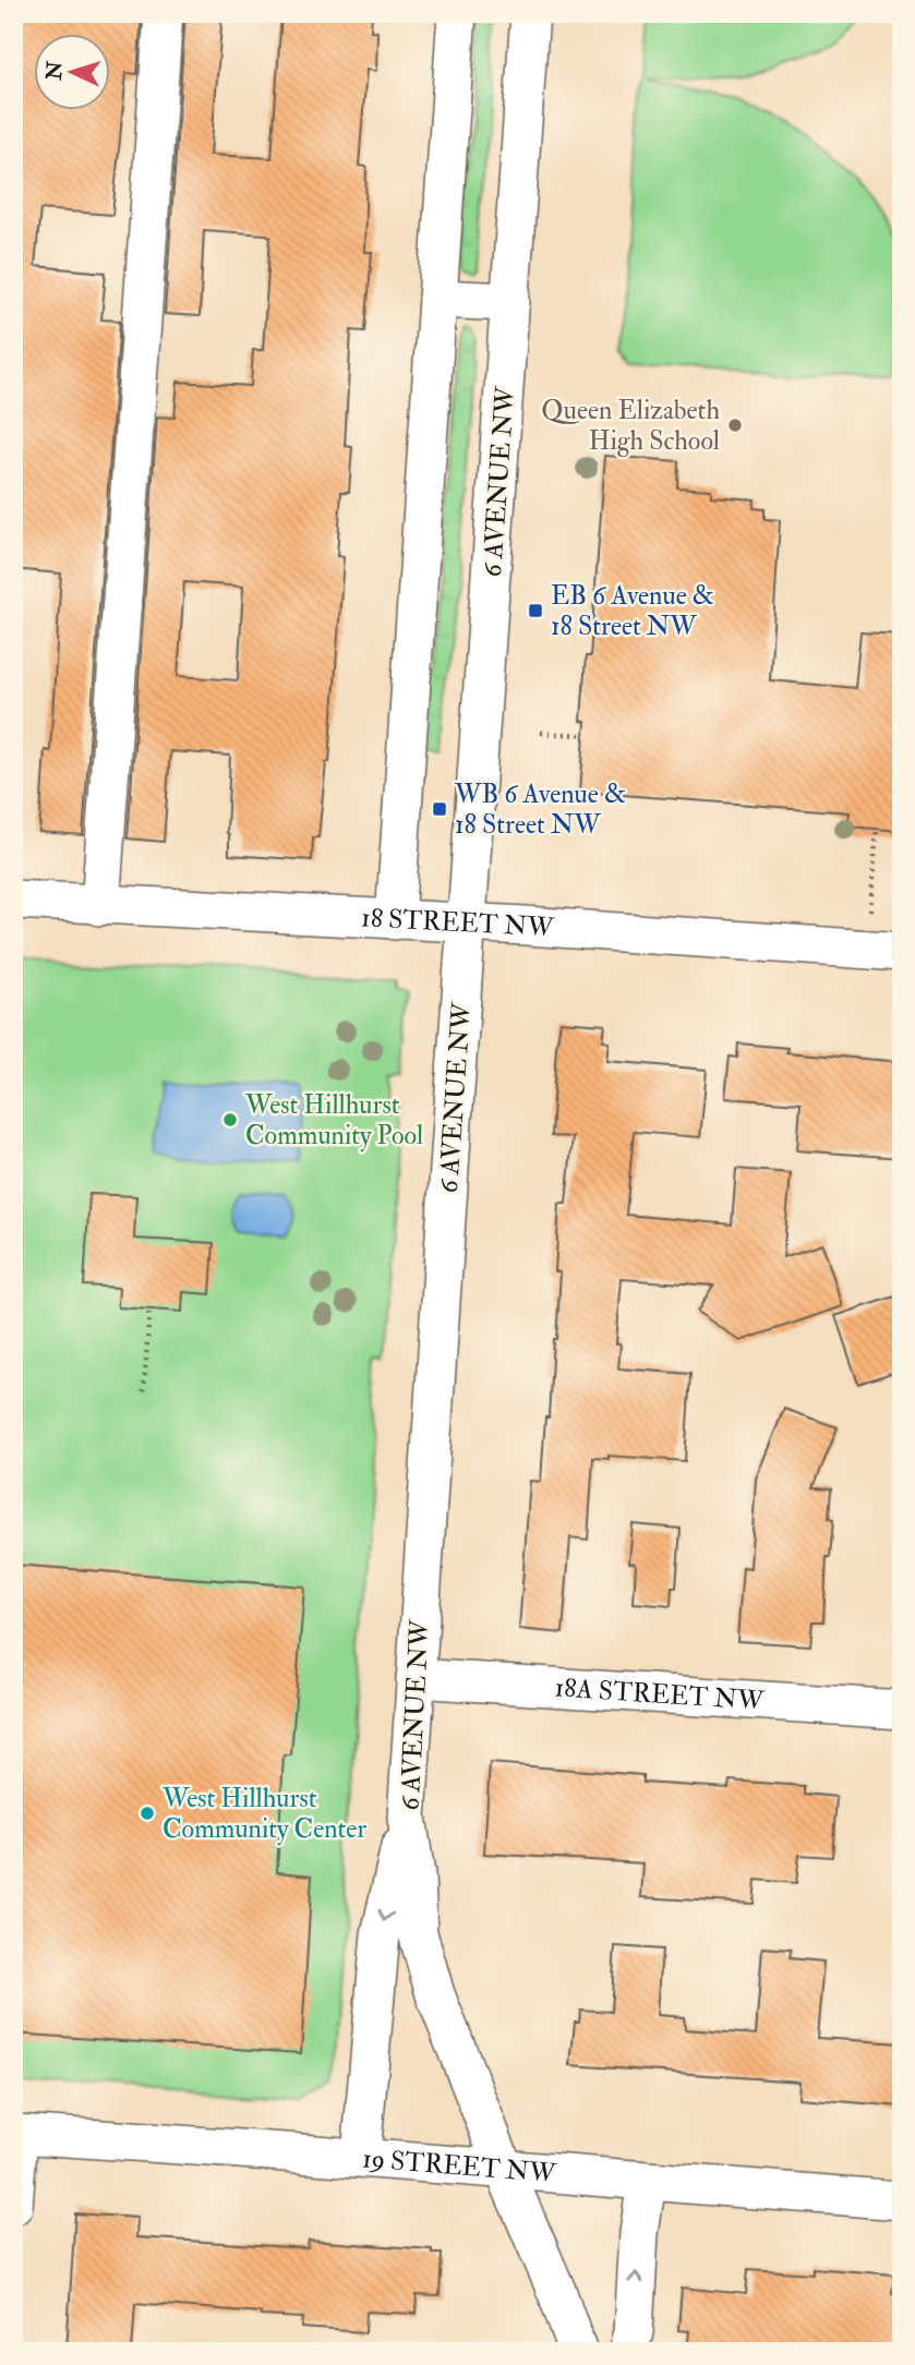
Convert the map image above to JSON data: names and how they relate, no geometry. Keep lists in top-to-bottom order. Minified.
{"streets":{"street":["6 AVENUE NW","18 STREET NW","18A STREET NW","19 STREET NW"]},"crossings":[["6 AVENUE NW","18 STREET NW"],["6 AVENUE NW","18A STREET NW"],["6 AVENUE NW","19 STREET NW"]],"places":{"other":["Queen Elizabeth High School","West Hillhurst Community Pool","West Hillhurst Community Center"],"transit":["EB 6 Avenue & 18 Street NW","WB 6 Avenue & 18 Street NW"]},"north":"left"}
